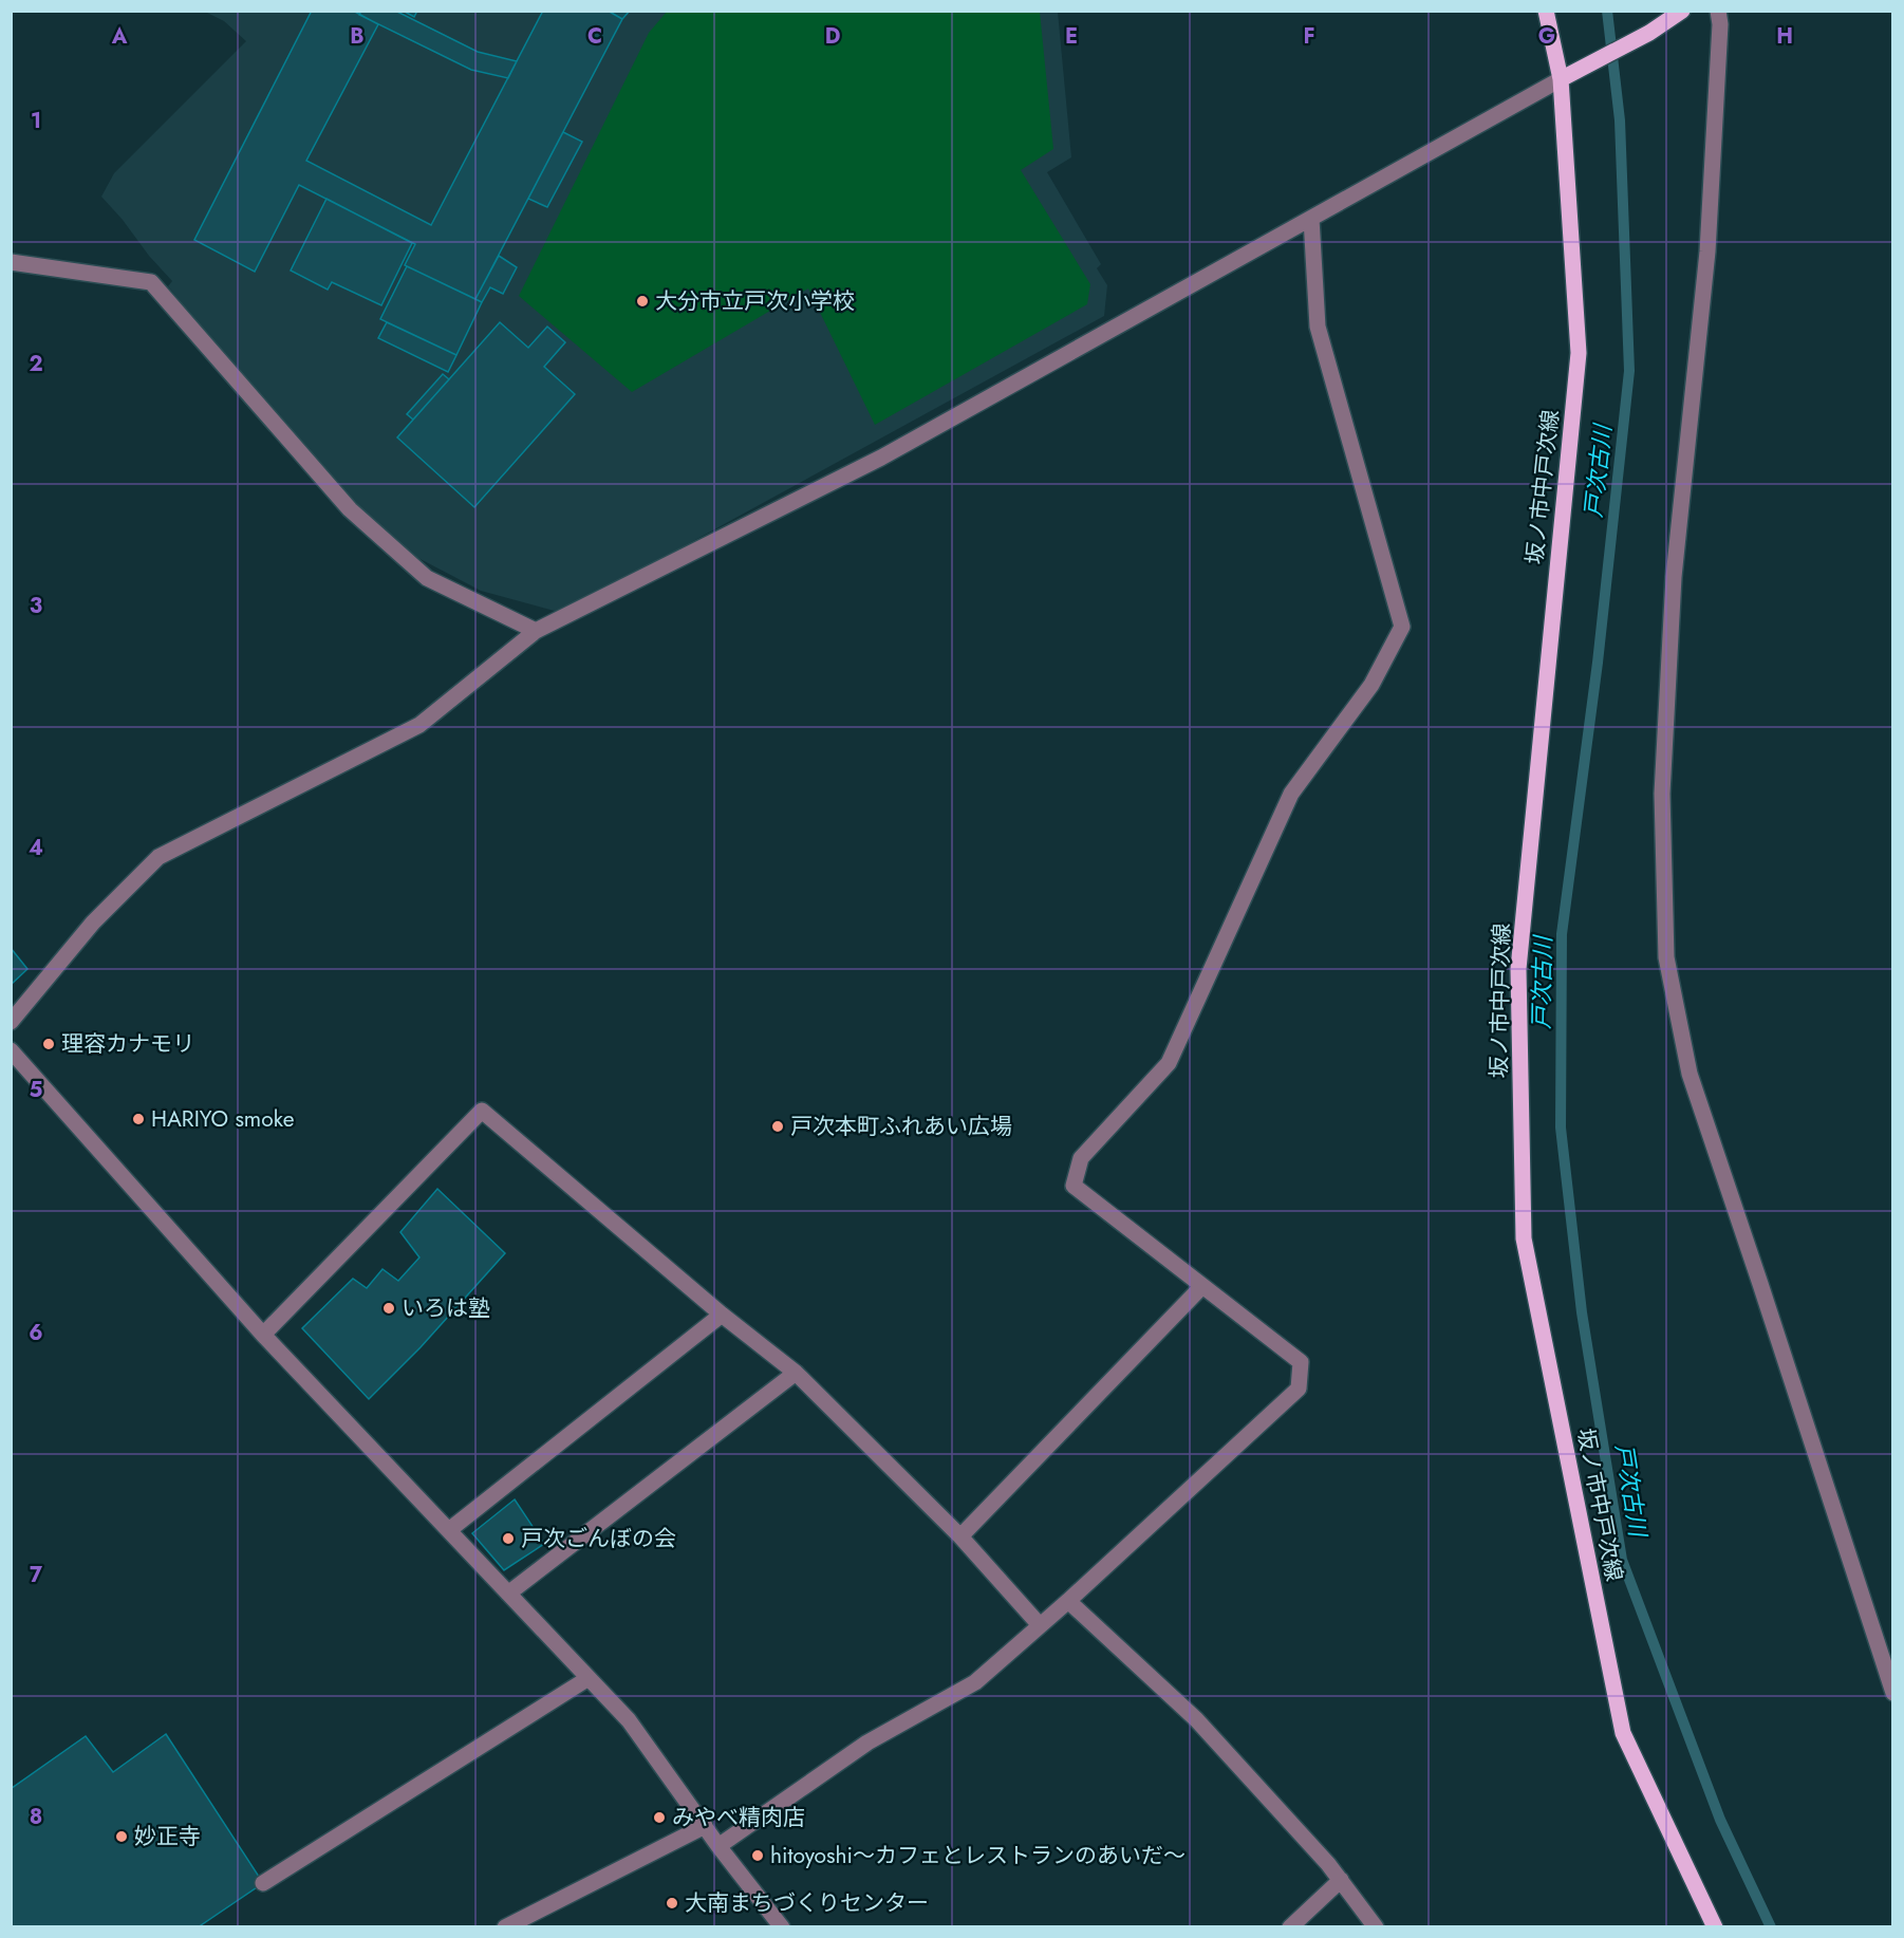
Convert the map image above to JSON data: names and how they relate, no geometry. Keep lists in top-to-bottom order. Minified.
{"streets":{"main road":["坂ノ市中戸次線"]},"water":["戸次古川"],"places":["大分市立戸次小学校","理容カナモリ","HARIYO smoke","戸次本町ふれあい広場","いろは塾","戸次ごんぼの会","みやべ精肉店","妙正寺","hitoyoshi～カフェとレストランのあいだ～","大南まちづくりセンター"],"grid":{"columns":["A","B","C","D","E","F","G","H"],"rows":["1","2","3","4","5","6","7","8"]}}
